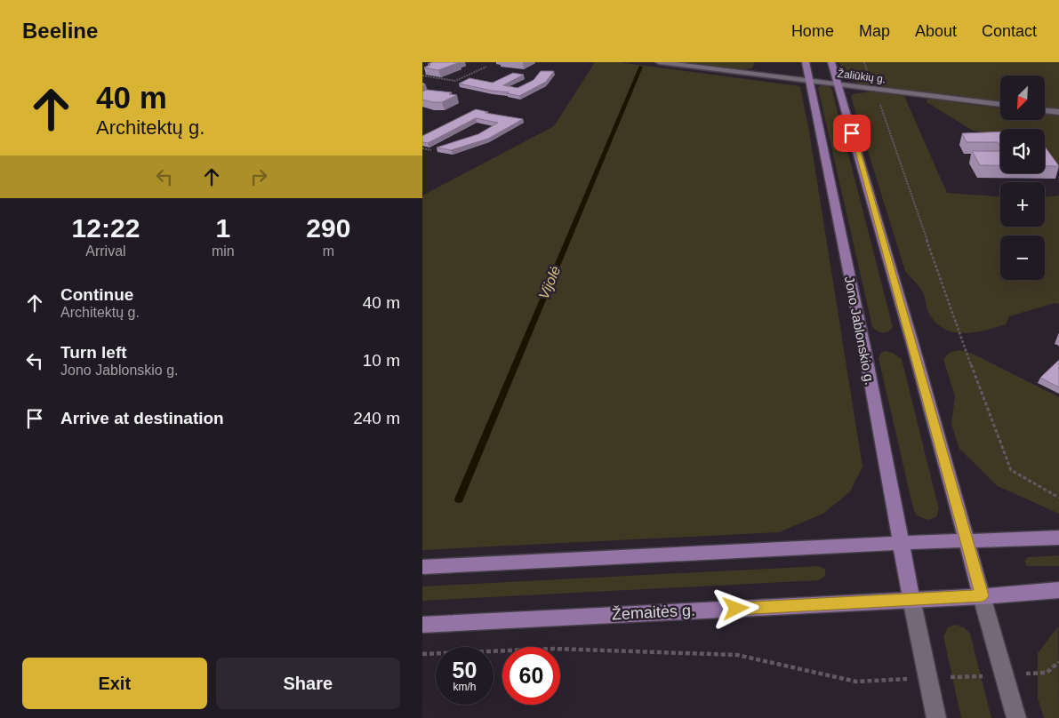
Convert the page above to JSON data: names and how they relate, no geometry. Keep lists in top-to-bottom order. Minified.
{"streets":{"main road":["Jono Jablonskio g.","Žemaitės g."],"street":["Žaliūkių g."]},"crossings":[["Žaliūkių g.","Jono Jablonskio g."],["Jono Jablonskio g.","Žemaitės g."]],"water":["Vijolė"],"north":"bottom left","page":{"header":"Beeline","nav":["Home","Map","About","Contact"],"turn":["40 m","Architektų g."],"map_buttons":["+","−"],"eta":["12:22","Arrival","1","min","290","m"],"list":[{"name":"Continue","note":"Architektų g.","value":"40 m"},{"name":"Turn left","note":"Jono Jablonskio g.","value":"10 m"},{"name":"Arrive at destination","value":"240 m"}],"speed":"50 km/h","limit":"60","buttons":["Exit","Share"]}}
